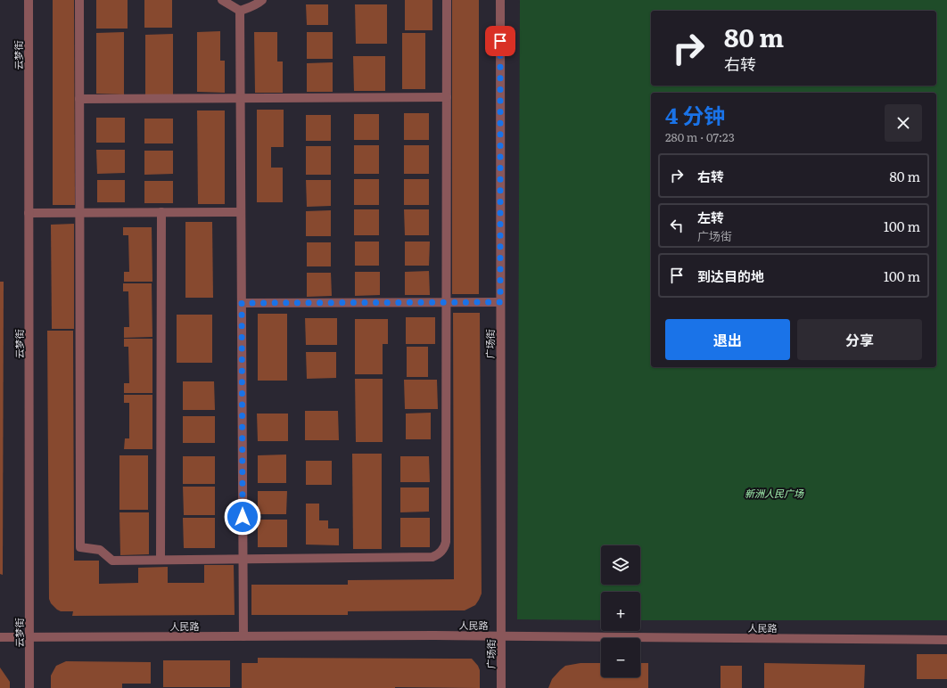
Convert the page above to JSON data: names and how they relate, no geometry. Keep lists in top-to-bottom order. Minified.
{"streets":{"street":["云梦街","广场街","人民路"]},"crossings":[["云梦街","人民路"],["广场街","人民路"]],"parks":["新洲人民广场"],"page":{"turn":["80 m","右转"],"heading":["4 分钟","280 m · 07:23"],"list":[{"name":"右转","value":"80 m"},{"name":"左转","note":"广场街","value":"100 m"},{"name":"到达目的地","value":"100 m"}],"buttons":["退出","分享"],"map_buttons":["+","−"]}}
